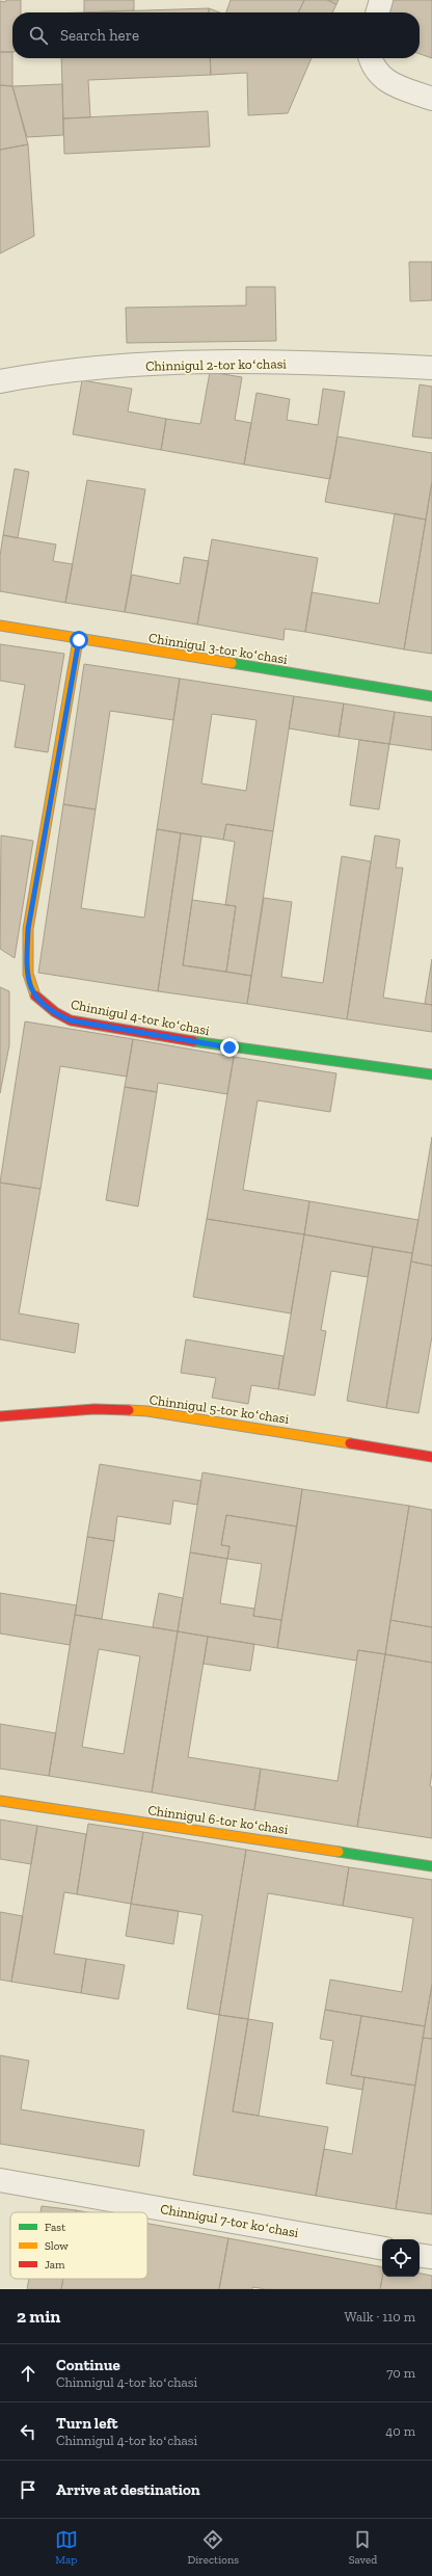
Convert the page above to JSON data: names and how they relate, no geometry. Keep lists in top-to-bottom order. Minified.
{"streets":{"street":["Chinnigul 2-tor koʻchasi","Chinnigul 3-tor koʻchasi","Chinnigul 4-tor koʻchasi","Chinnigul 5-tor koʻchasi","Chinnigul 6-tor koʻchasi","Chinnigul 7-tor koʻchasi"]},"crossings":[["Chinnigul 3-tor koʻchasi","Chinnigul 4-tor koʻchasi"]],"legend":["Fast","Slow","Jam"],"page":{"search":"Search here","heading":["2 min","Walk · 110 m"],"list":[["Continue","Chinnigul 4-tor koʻchasi","70 m"],["Turn left","Chinnigul 4-tor koʻchasi","40 m"],"Arrive at destination"],"nav":["Map","Directions","Saved"]}}
